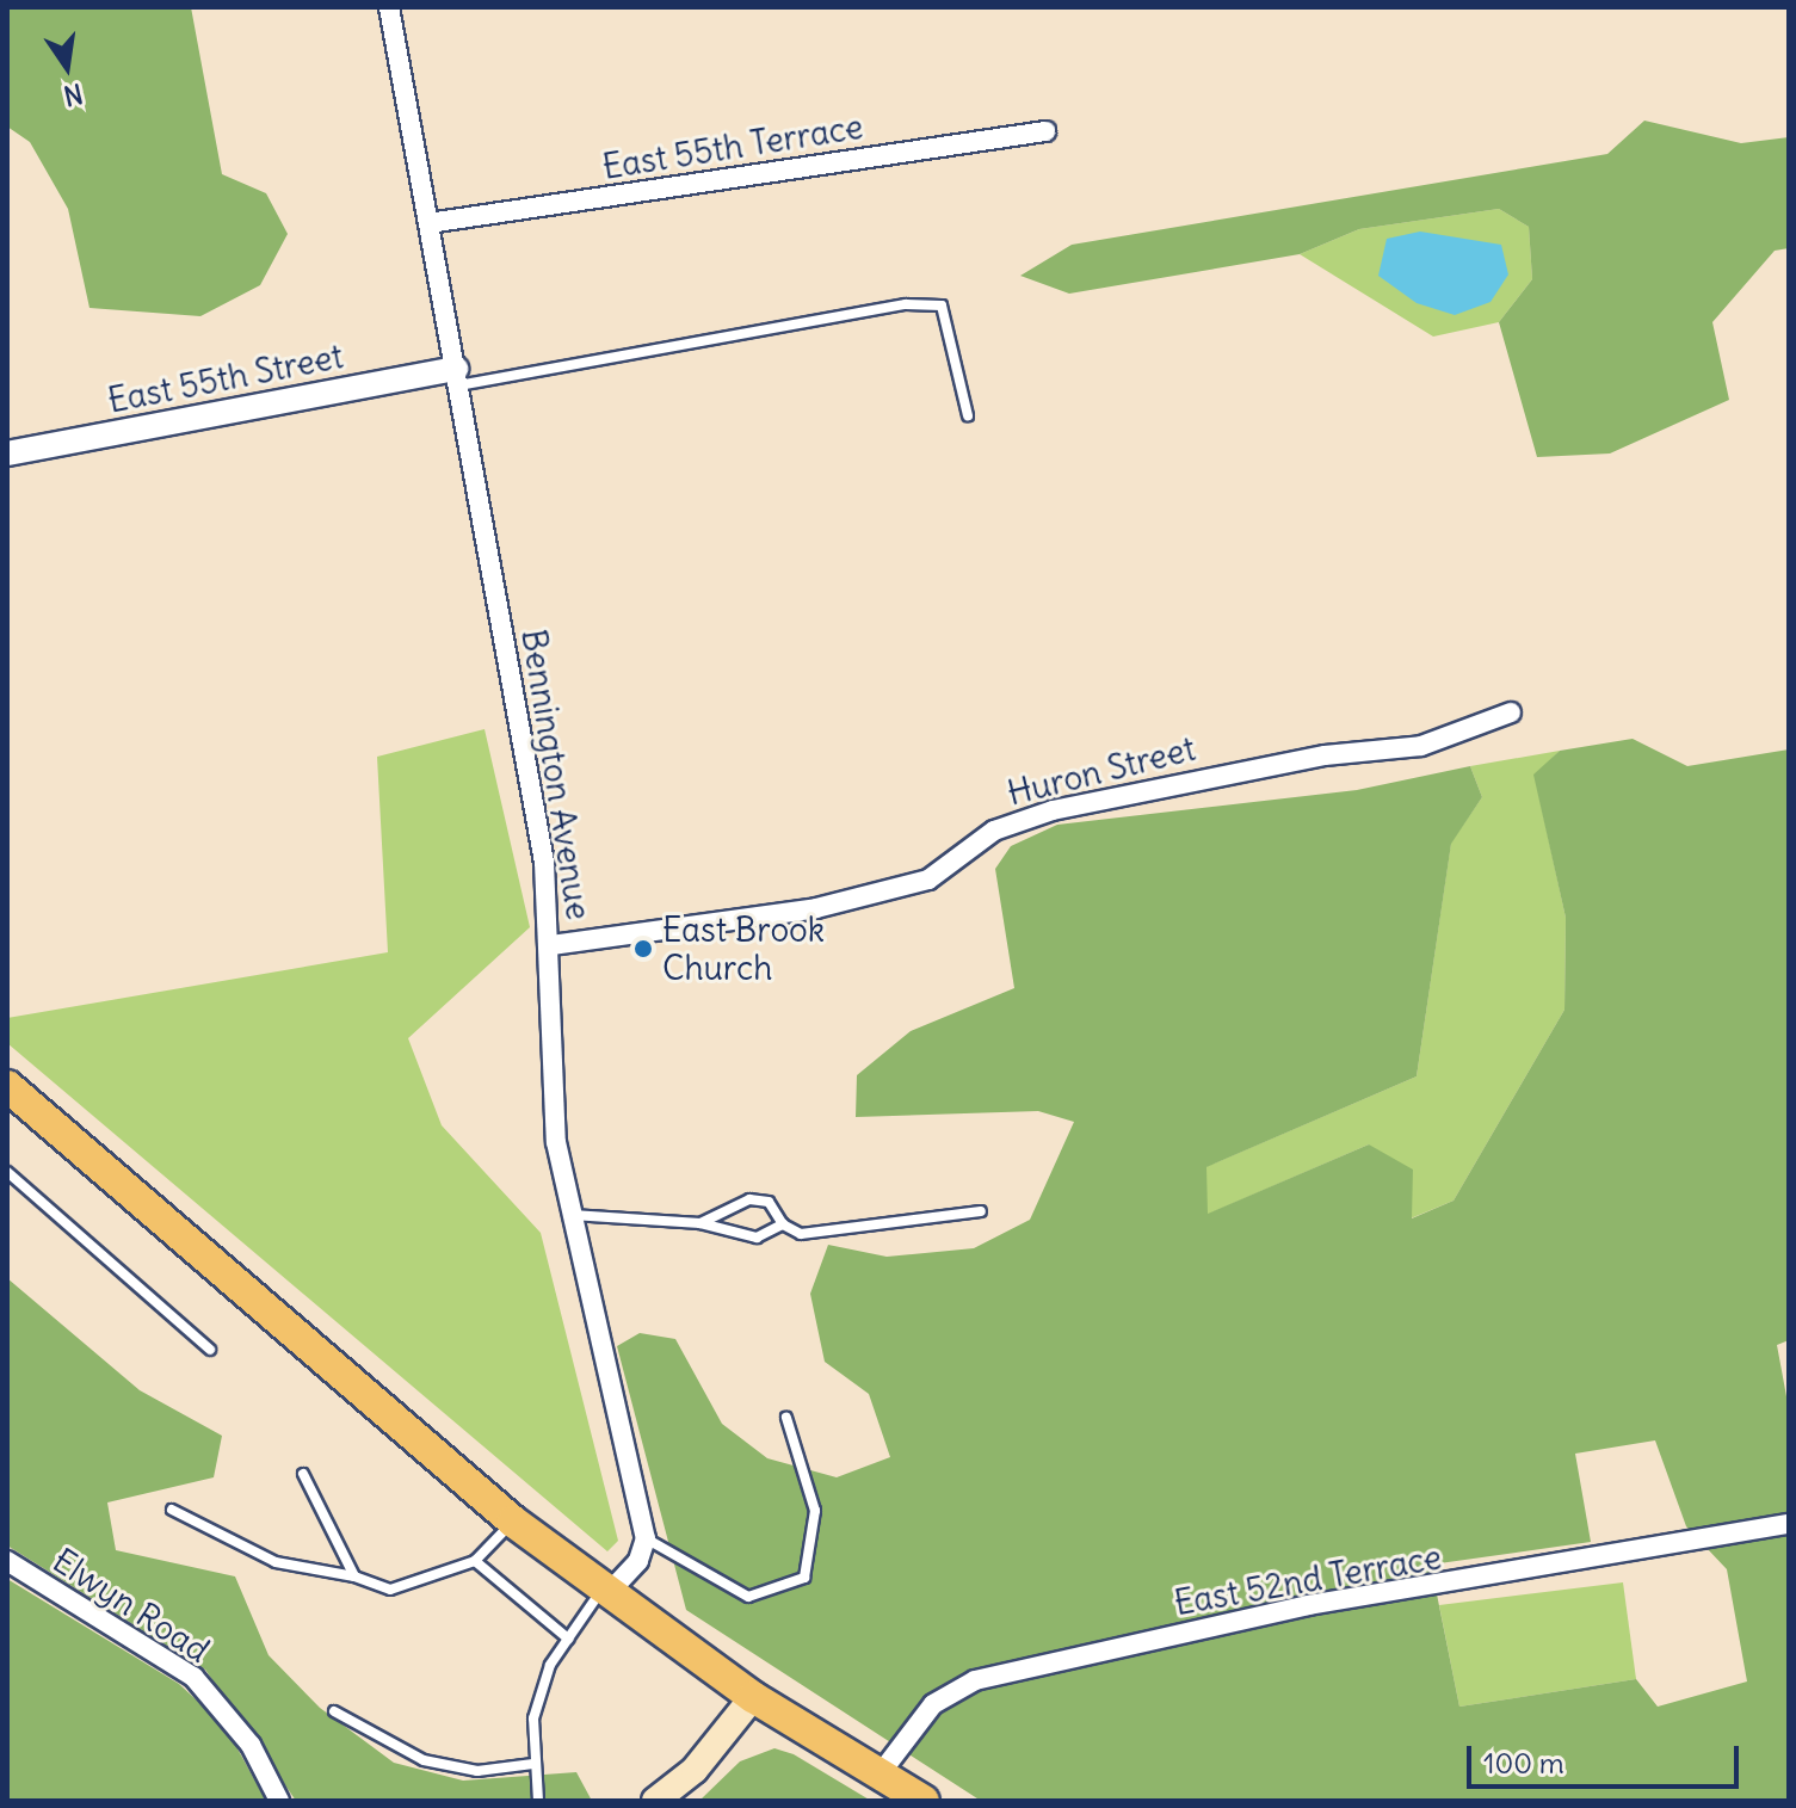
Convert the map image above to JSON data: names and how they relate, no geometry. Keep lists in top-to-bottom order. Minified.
{"streets":{"street":["East 55th Terrace","East 55th Street","Huron Street","Bennington Avenue","East 52nd Terrace","Elwyn Road"]},"crossings":[["East 55th Terrace","Bennington Avenue"],["East 55th Street","Bennington Avenue"],["Huron Street","Bennington Avenue"]],"places":["East Brook Church"],"scale_bar":"100 m","north":"bottom"}
